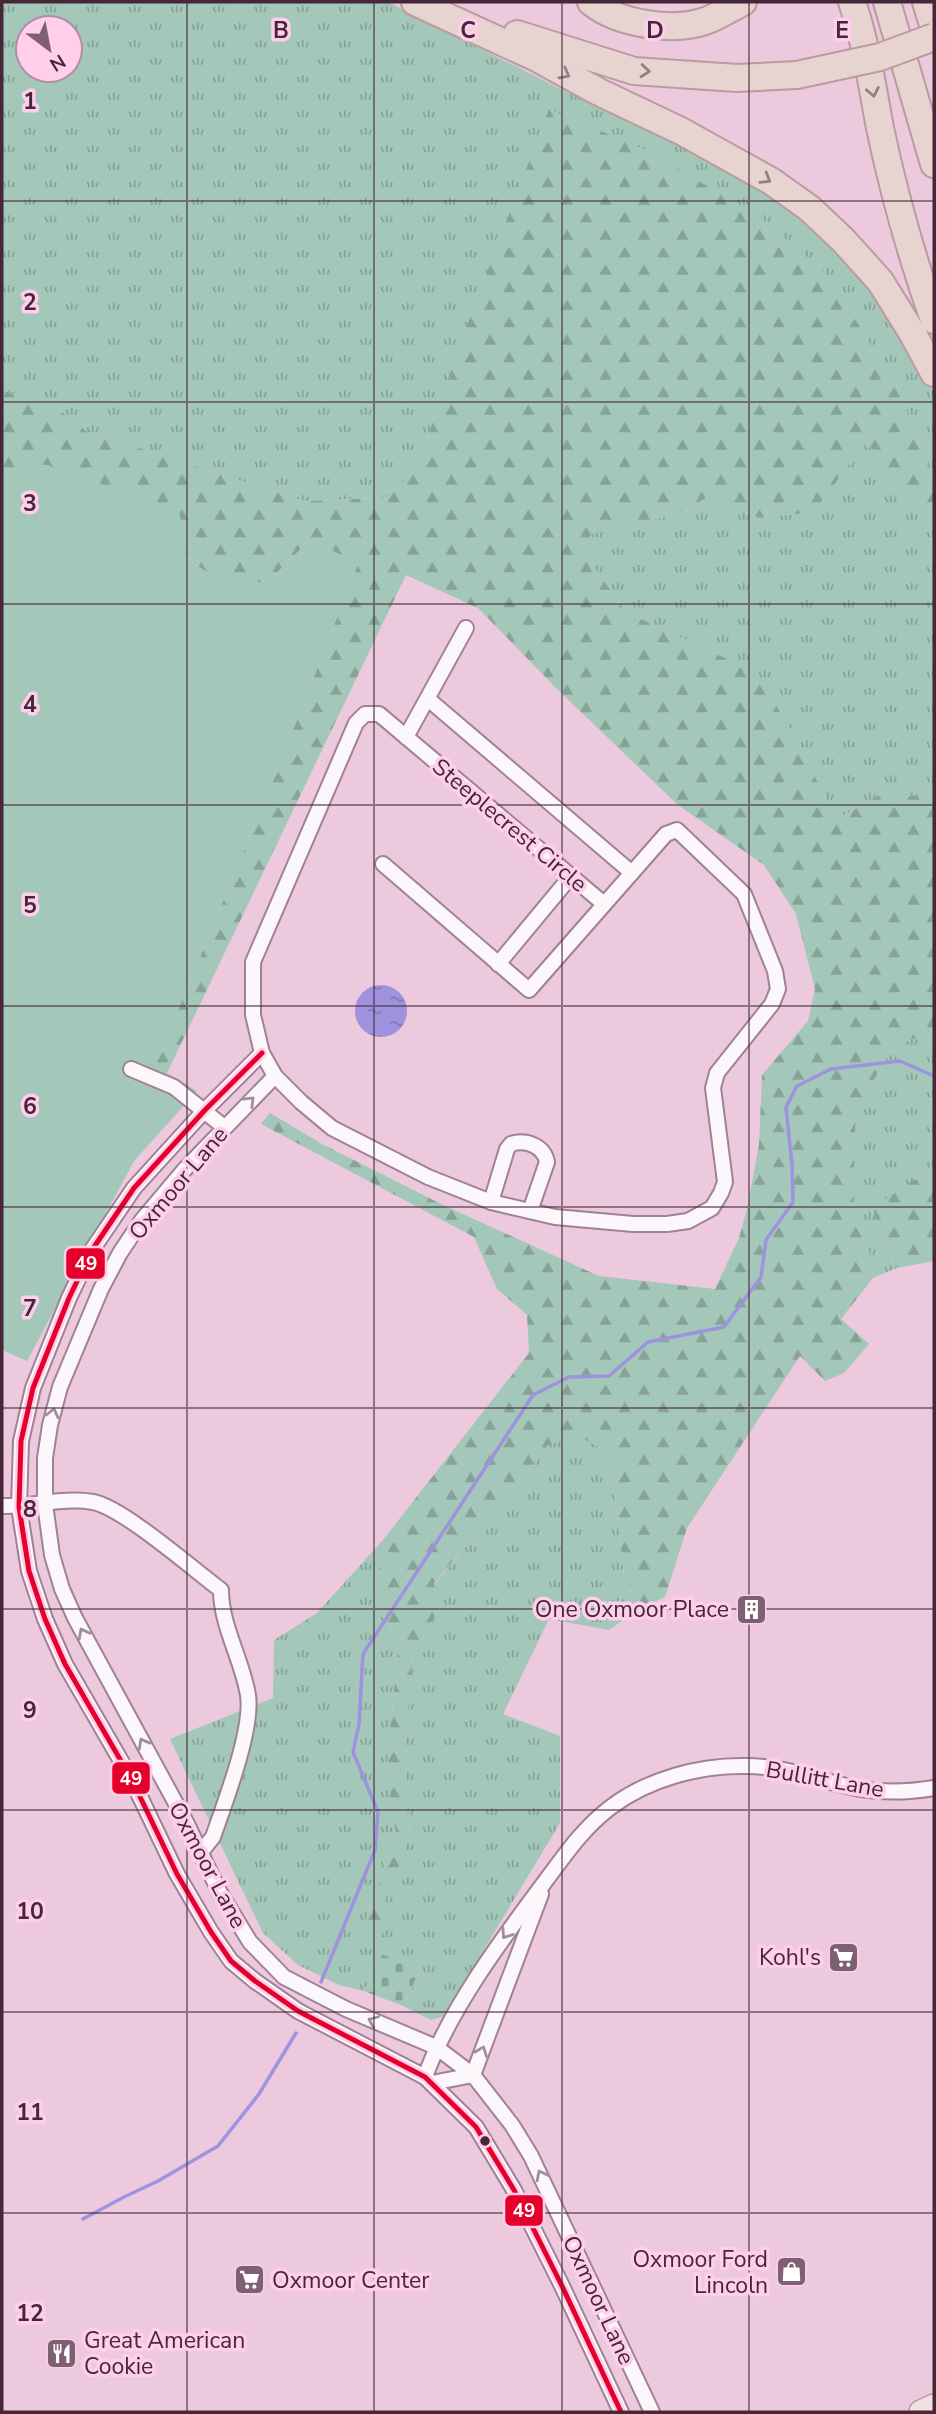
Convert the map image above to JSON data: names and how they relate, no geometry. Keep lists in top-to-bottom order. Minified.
{"streets":{"street":["Steeplecrest Circle","Oxmoor Lane","Bullitt Lane"]},"crossings":[["Steeplecrest Circle","Oxmoor Lane"],["Oxmoor Lane","Bullitt Lane"]],"one_way":["Oxmoor Lane"],"places":{"building":["One Oxmoor Place"],"supermarket":["Kohl's","Oxmoor Center"],"shop":["Oxmoor Ford Lincoln"],"restaurant":["Great American Cookie"]},"lines":["transit line 49"],"north":"bottom right","grid":{"columns":["B","C","D","E"],"rows":["1","2","3","4","5","6","7","8","9","10","11","12"]}}
